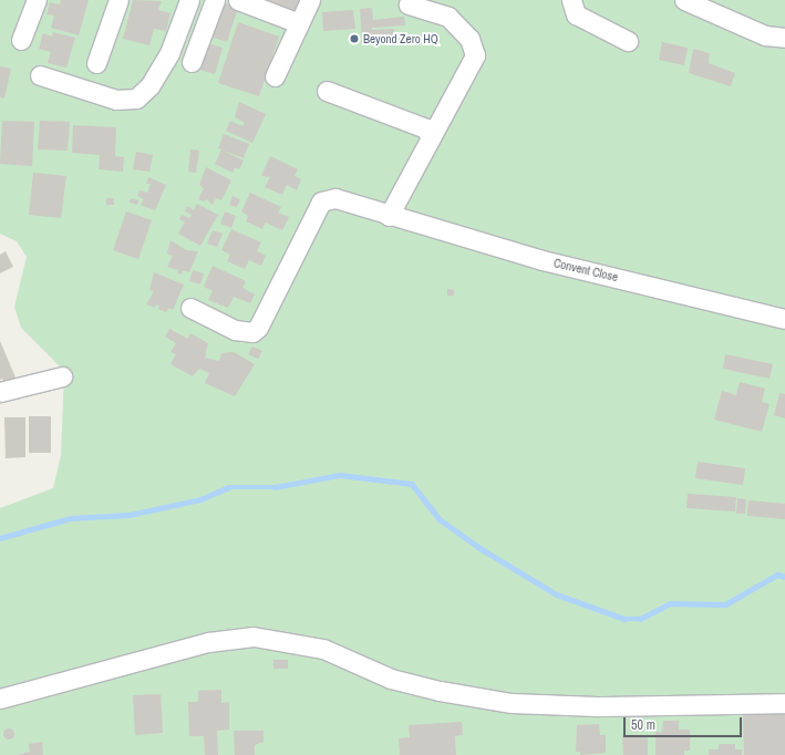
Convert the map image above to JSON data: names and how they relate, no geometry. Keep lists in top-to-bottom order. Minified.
{"streets":{"street":["Convent Close"]},"places":["Beyond Zero HQ"],"scale_bar":"50 m"}
